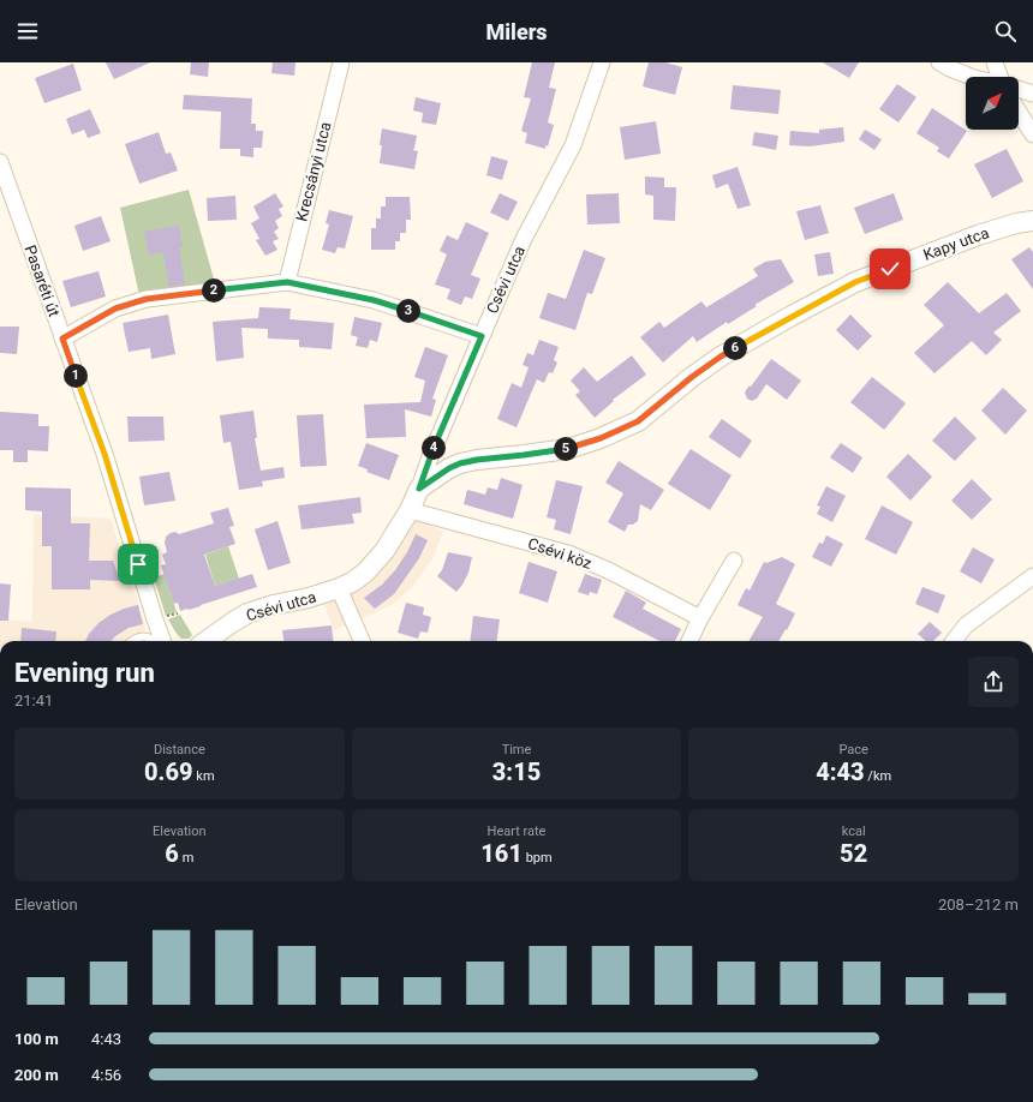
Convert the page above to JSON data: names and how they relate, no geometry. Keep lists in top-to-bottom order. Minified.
{"streets":{"street":["Krecsányi utca","Kapy utca","Csévi utca","Pasaréti út","Csévi köz"]},"crossings":[["Kapy utca","Csévi utca"],["Csévi utca","Csévi köz"]],"north":"top right","page":{"header":"Milers","pins":["2","3","6","1","4","5"],"heading":["Evening run","21:41"],"stats":[["Distance","0.69 km"],["Time","3:15"],["Pace","4:43 /km"],["Elevation","6 m"],["Heart rate","161 bpm"],["kcal","52"]],"chart":["Elevation","208–212 m"],"list":[{"name":"100 m","note":"4:43"},{"name":"200 m","note":"4:56"}]}}
